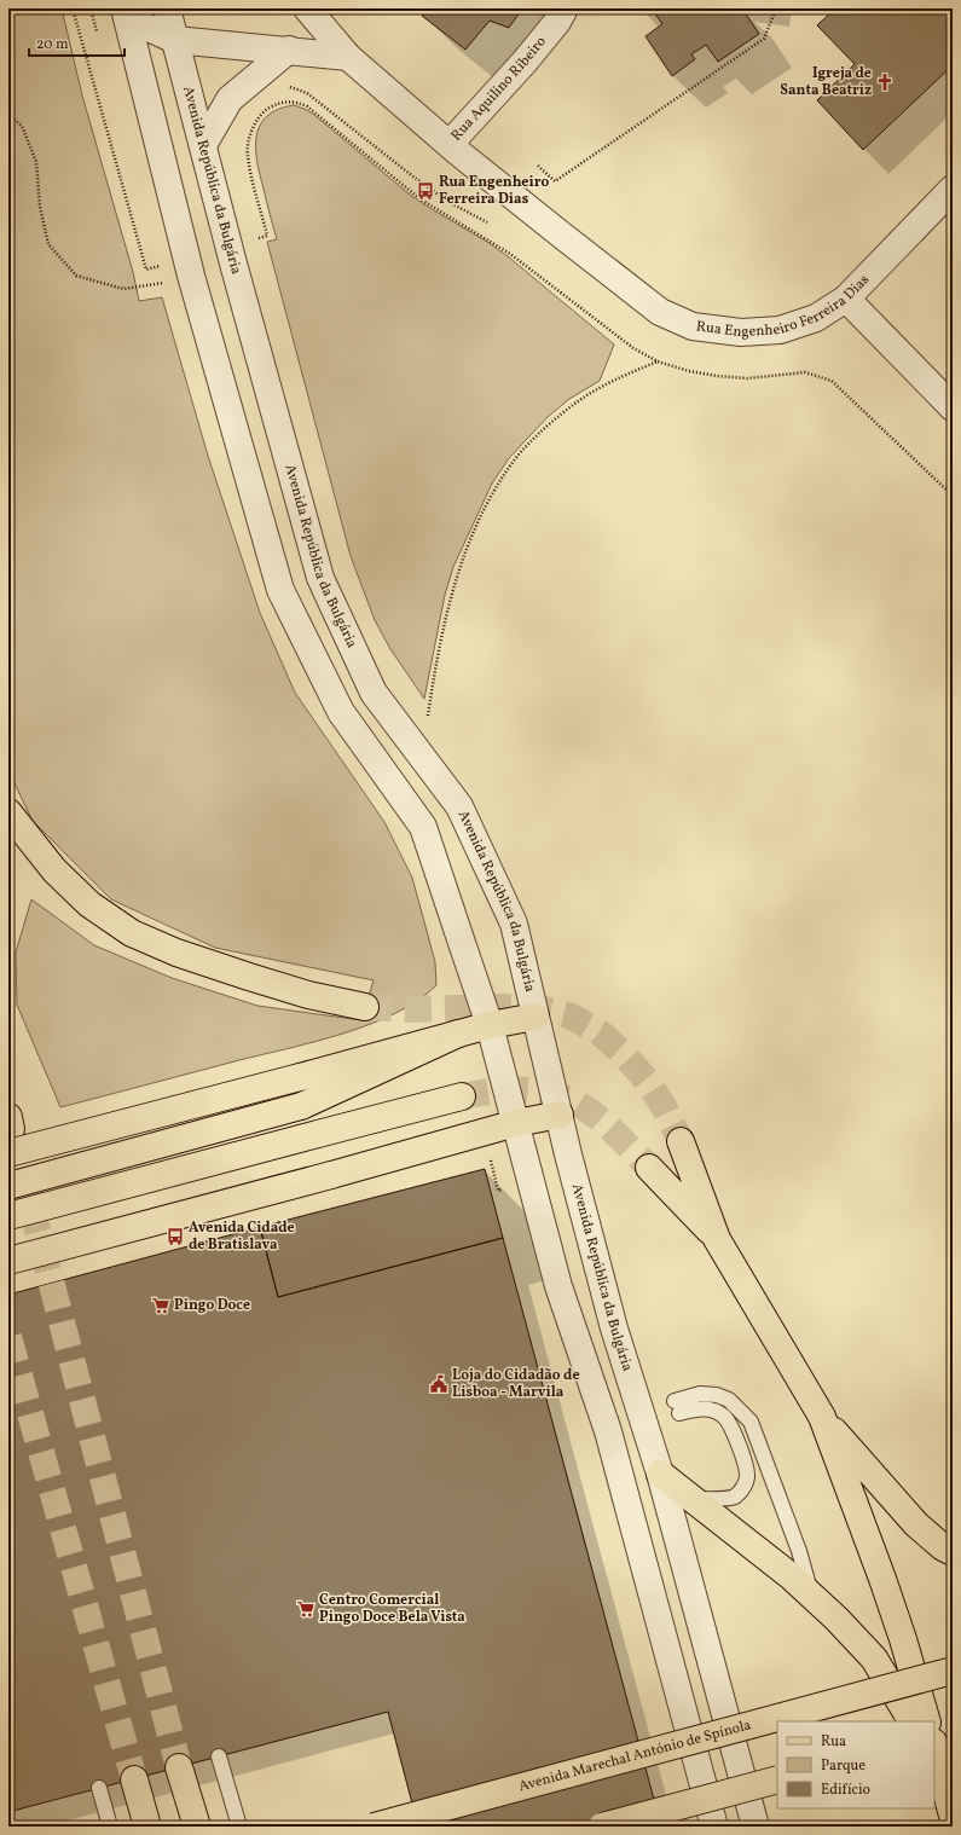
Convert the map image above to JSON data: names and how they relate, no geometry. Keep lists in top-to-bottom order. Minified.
{"streets":{"main road":["Avenida Marechal António de Spínola"],"street":["Rua Aquilino Ribeiro","Avenida República da Bulgária","Rua Engenheiro Ferreira Dias"]},"crossings":[["Rua Aquilino Ribeiro","Rua Engenheiro Ferreira Dias"]],"places":{"church":["Igreja de Santa Beatriz"],"bus stop":["Rua Engenheiro Ferreira Dias","Avenida Cidade de Bratislava"],"supermarket":["Pingo Doce","Centro Comercial Pingo Doce Bela Vista"],"public building":["Loja do Cidadão de Lisboa - Marvila"]},"legend":["Rua","Parque","Edifício"],"scale_bar":"20 m"}
